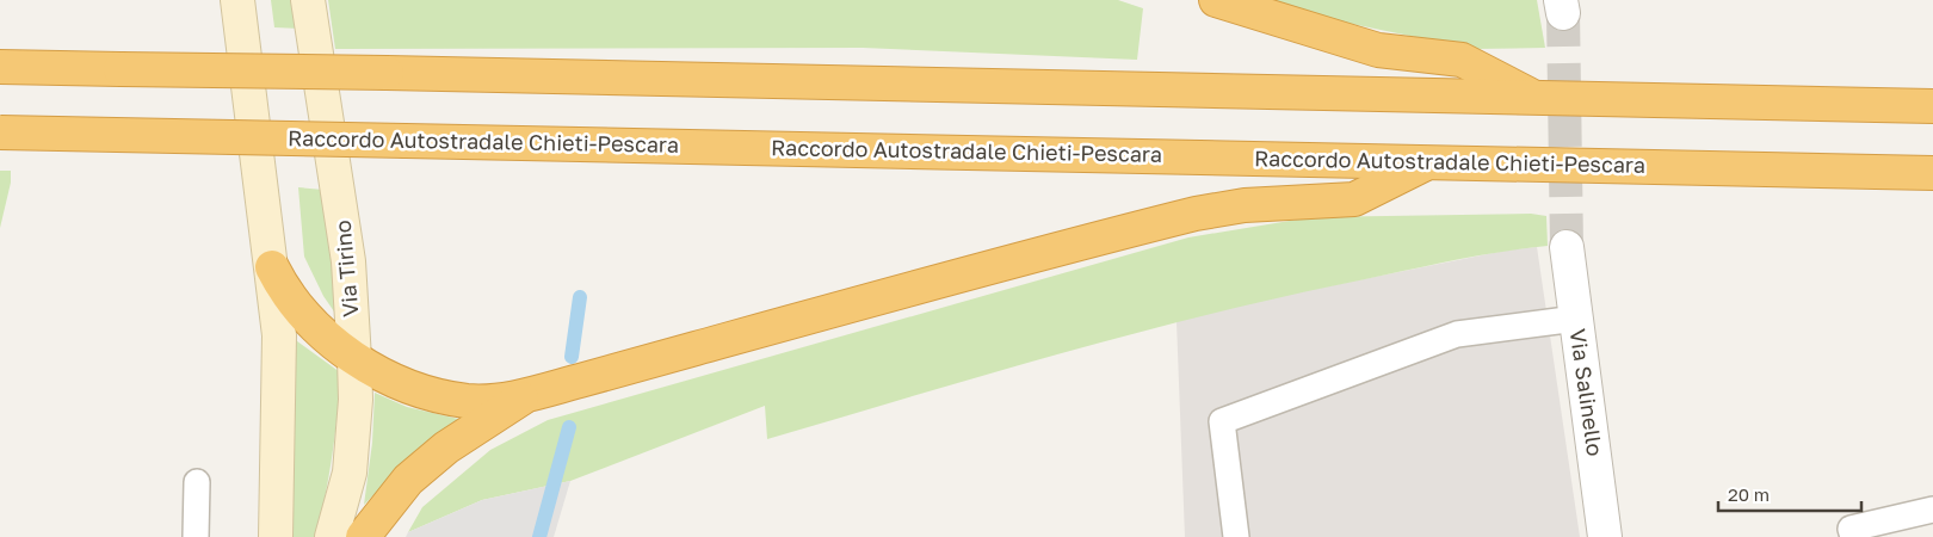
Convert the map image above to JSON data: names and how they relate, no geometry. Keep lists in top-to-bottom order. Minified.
{"streets":{"highway":["Raccordo Autostradale Chieti-Pescara"],"main road":["Via Tirino"],"street":["Via Salinello"]},"scale_bar":"20 m"}
